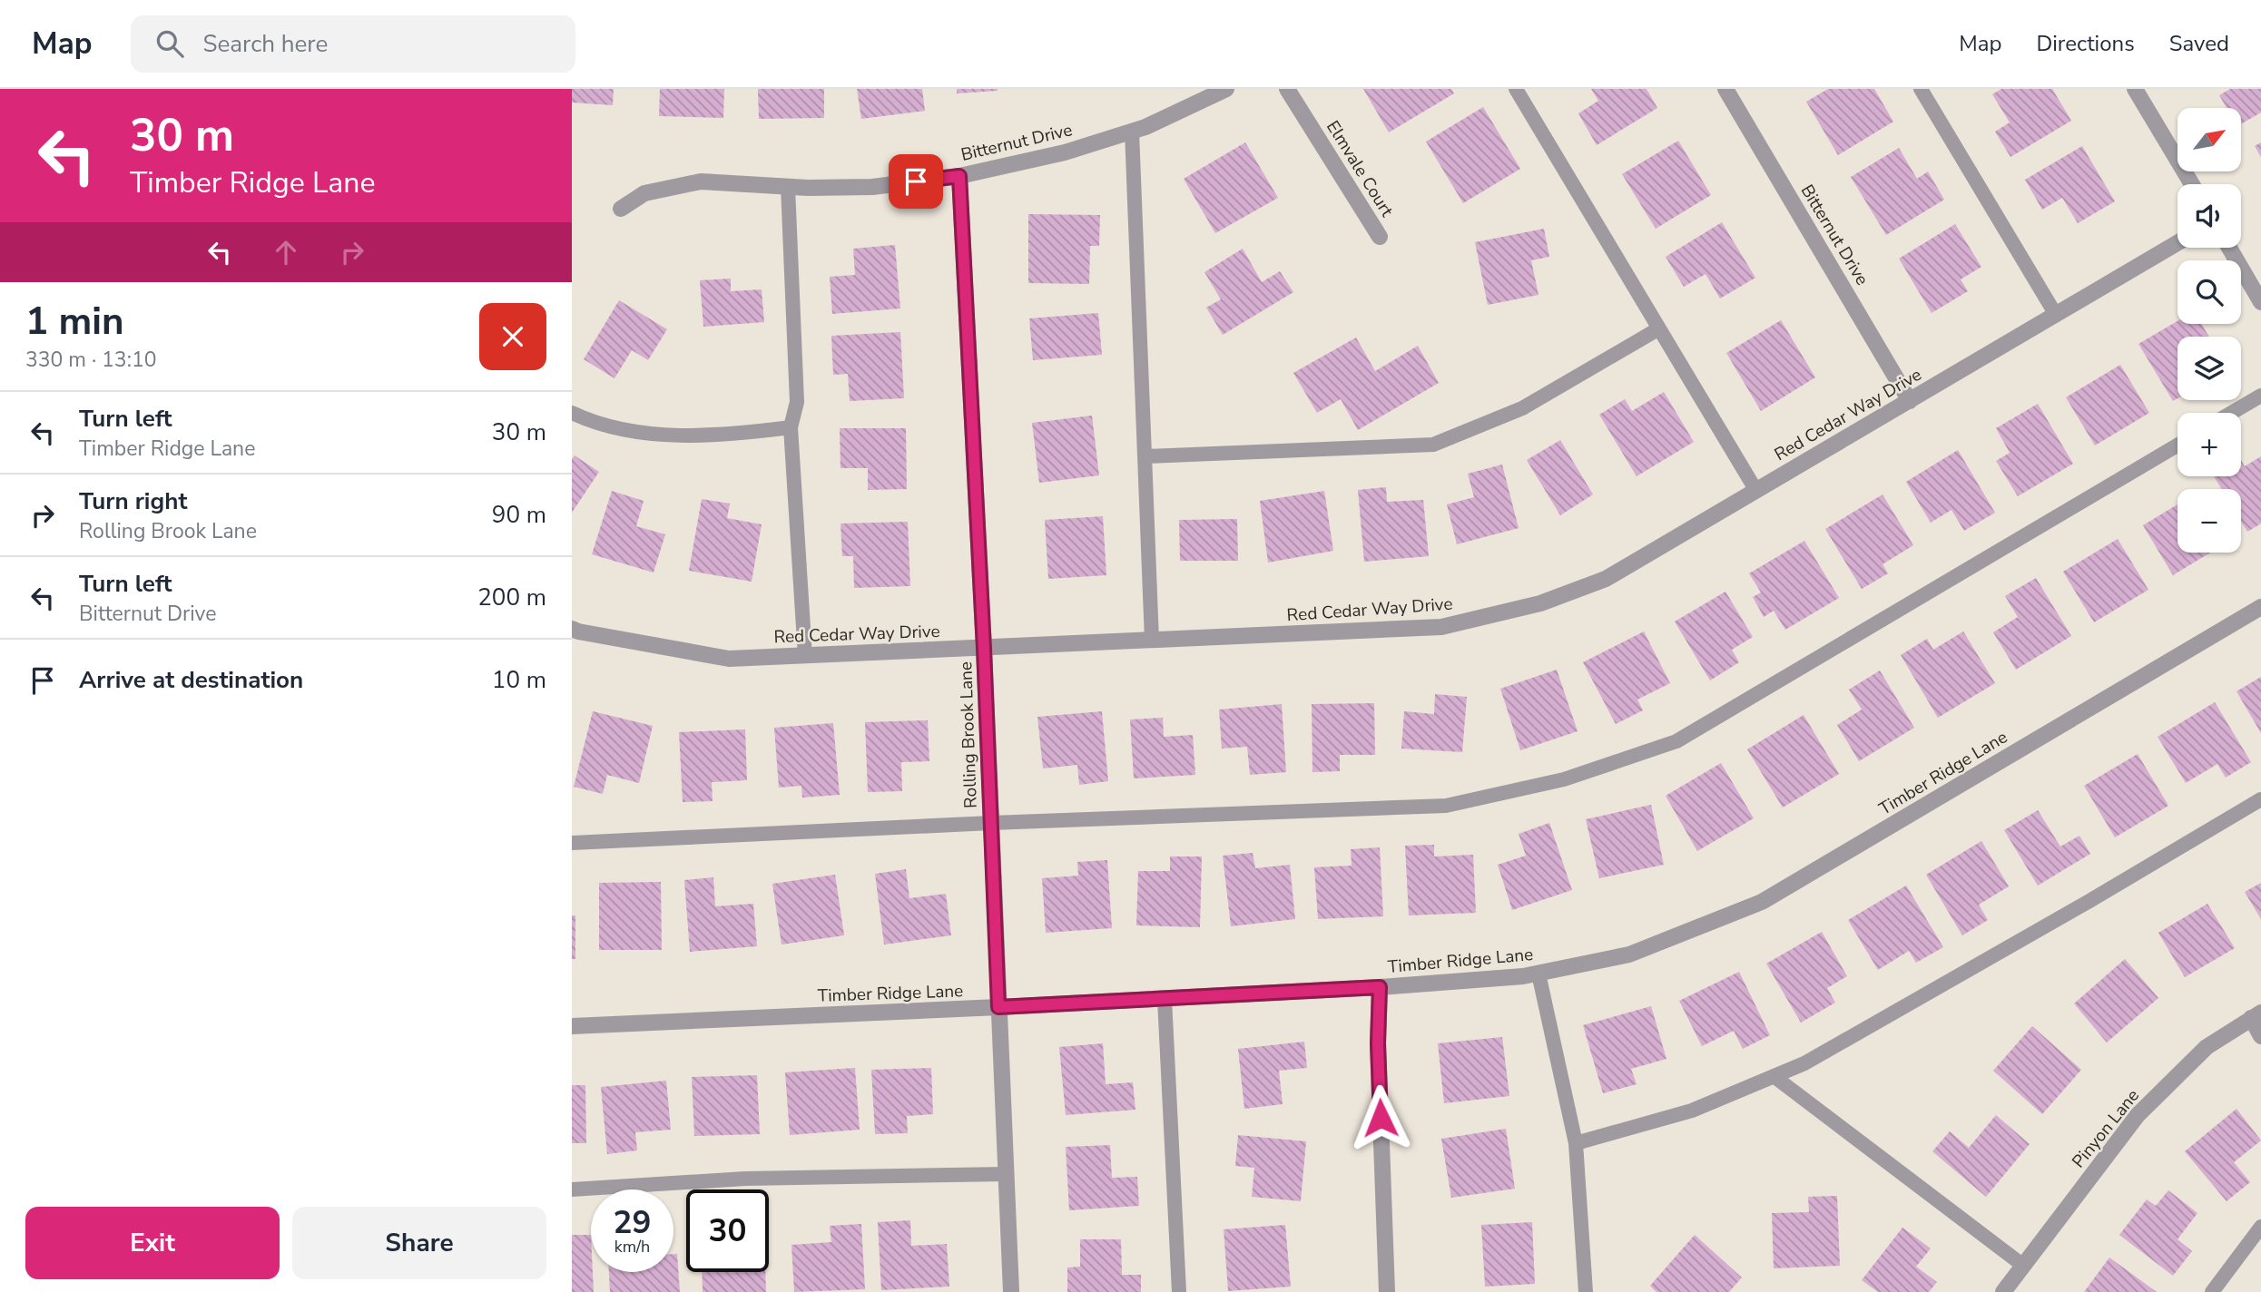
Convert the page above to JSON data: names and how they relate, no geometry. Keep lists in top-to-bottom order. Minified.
{"streets":{"street":["Bitternut Drive","Elmvale Court","Red Cedar Way Drive","Rolling Brook Lane","Timber Ridge Lane","Pinyon Lane"]},"crossings":[["Bitternut Drive","Red Cedar Way Drive"],["Bitternut Drive","Rolling Brook Lane"],["Red Cedar Way Drive","Rolling Brook Lane"],["Rolling Brook Lane","Timber Ridge Lane"]],"north":"top right","page":{"header":"Map","search":"Search here","nav":["Map","Directions","Saved"],"turn":["30 m","Timber Ridge Lane"],"map_buttons":["+","−"],"heading":["1 min","330 m · 13:10"],"list":[{"name":"Turn left","note":"Timber Ridge Lane","value":"30 m"},{"name":"Turn right","note":"Rolling Brook Lane","value":"90 m"},{"name":"Turn left","note":"Bitternut Drive","value":"200 m"},{"name":"Arrive at destination","value":"10 m"}],"speed":"29 km/h","limit":"30","buttons":["Exit","Share"]}}
